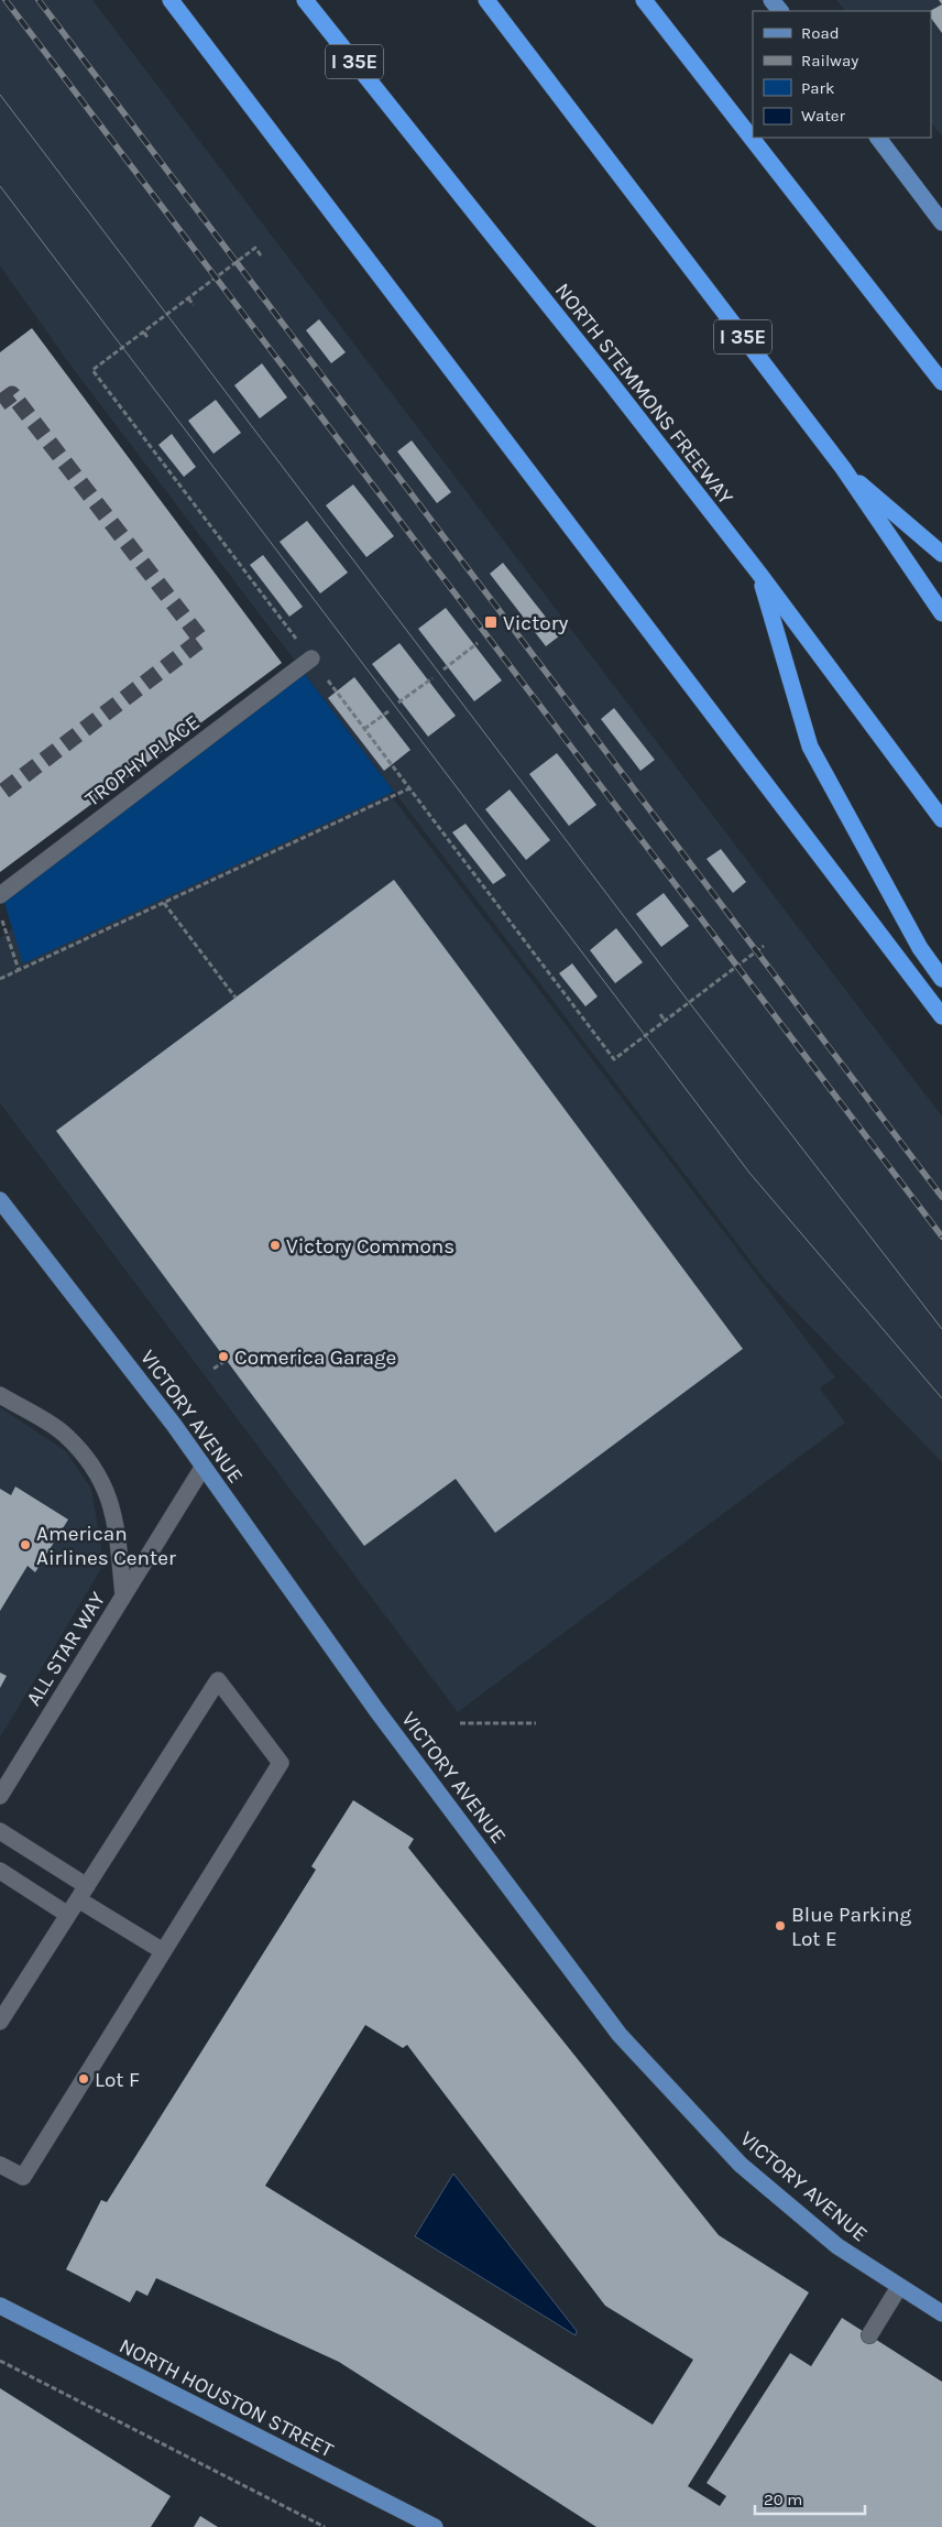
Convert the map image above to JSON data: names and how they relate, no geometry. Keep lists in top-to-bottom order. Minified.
{"streets":{"highway":["I 35E","NORTH STEMMONS FREEWAY"],"main road":["VICTORY AVENUE","NORTH HOUSTON STREET"],"street":["TROPHY PLACE","ALL STAR WAY"]},"crossings":[["VICTORY AVENUE","ALL STAR WAY"]],"places":{"transit":["Victory"],"other":["Victory Commons","Comerica Garage","American Airlines Center","Blue Parking Lot E","Lot F"]},"legend":["Road","Railway","Park","Water"],"scale_bar":"20 m"}
